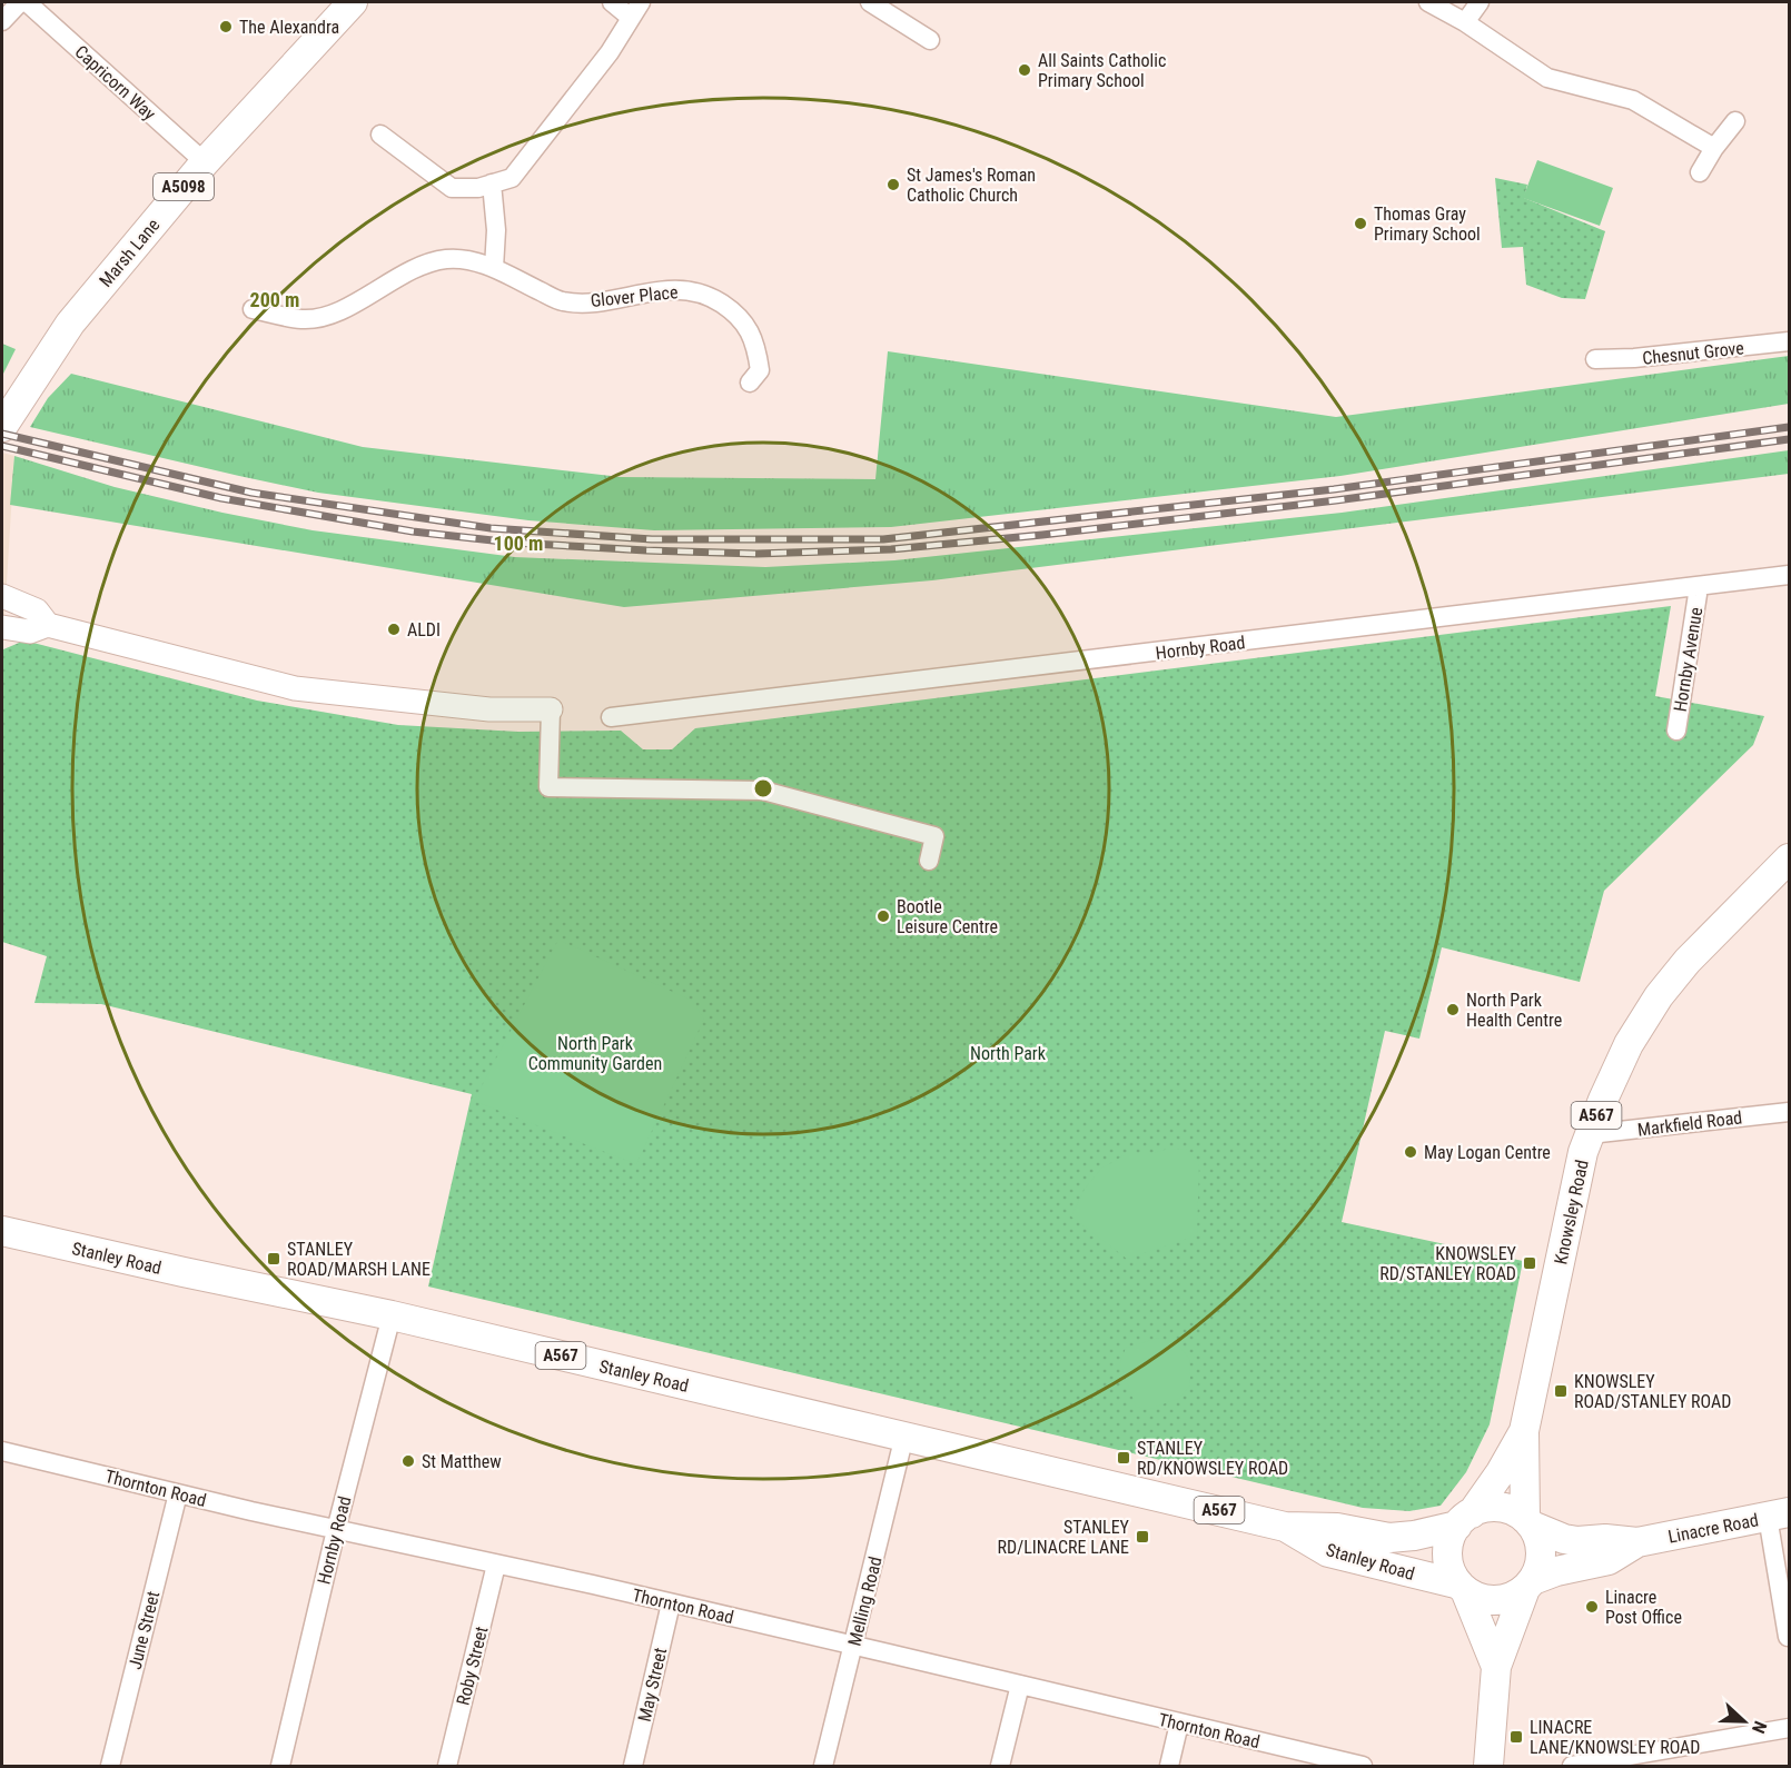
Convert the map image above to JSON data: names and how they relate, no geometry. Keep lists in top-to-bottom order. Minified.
{"streets":{"main road":["A5098","Marsh Lane","A567","Knowsley Road","Stanley Road","Linacre Road"],"street":["Capricorn Way","Glover Place","Chesnut Grove","Hornby Road","Hornby Avenue","Markfield Road","Thornton Road","Melling Road","June Street","Roby Street","May Street"]},"crossings":[["Capricorn Way","Marsh Lane"],["Hornby Road","Hornby Avenue"],["Hornby Road","Stanley Road"],["Hornby Road","Thornton Road"],["Markfield Road","Knowsley Road"],["Knowsley Road","Stanley Road"],["Knowsley Road","Linacre Road"],["Stanley Road","Linacre Road"],["Stanley Road","Melling Road"],["Thornton Road","Melling Road"],["Thornton Road","June Street"],["Thornton Road","Roby Street"],["Thornton Road","May Street"]],"parks":["North Park Community Garden","North Park"],"places":{"other":["The Alexandra","All Saints Catholic Primary School","St James's Roman Catholic Church","Thomas Gray Primary School","ALDI","Bootle Leisure Centre","North Park Health Centre","May Logan Centre","St Matthew","Linacre Post Office"],"transit":["STANLEY ROAD/MARSH LANE","KNOWSLEY RD/STANLEY ROAD","KNOWSLEY ROAD/STANLEY ROAD","STANLEY RD/KNOWSLEY ROAD","STANLEY RD/LINACRE LANE","LINACRE LANE/KNOWSLEY ROAD"]},"north":"right","rings":["200 m","100 m"]}
